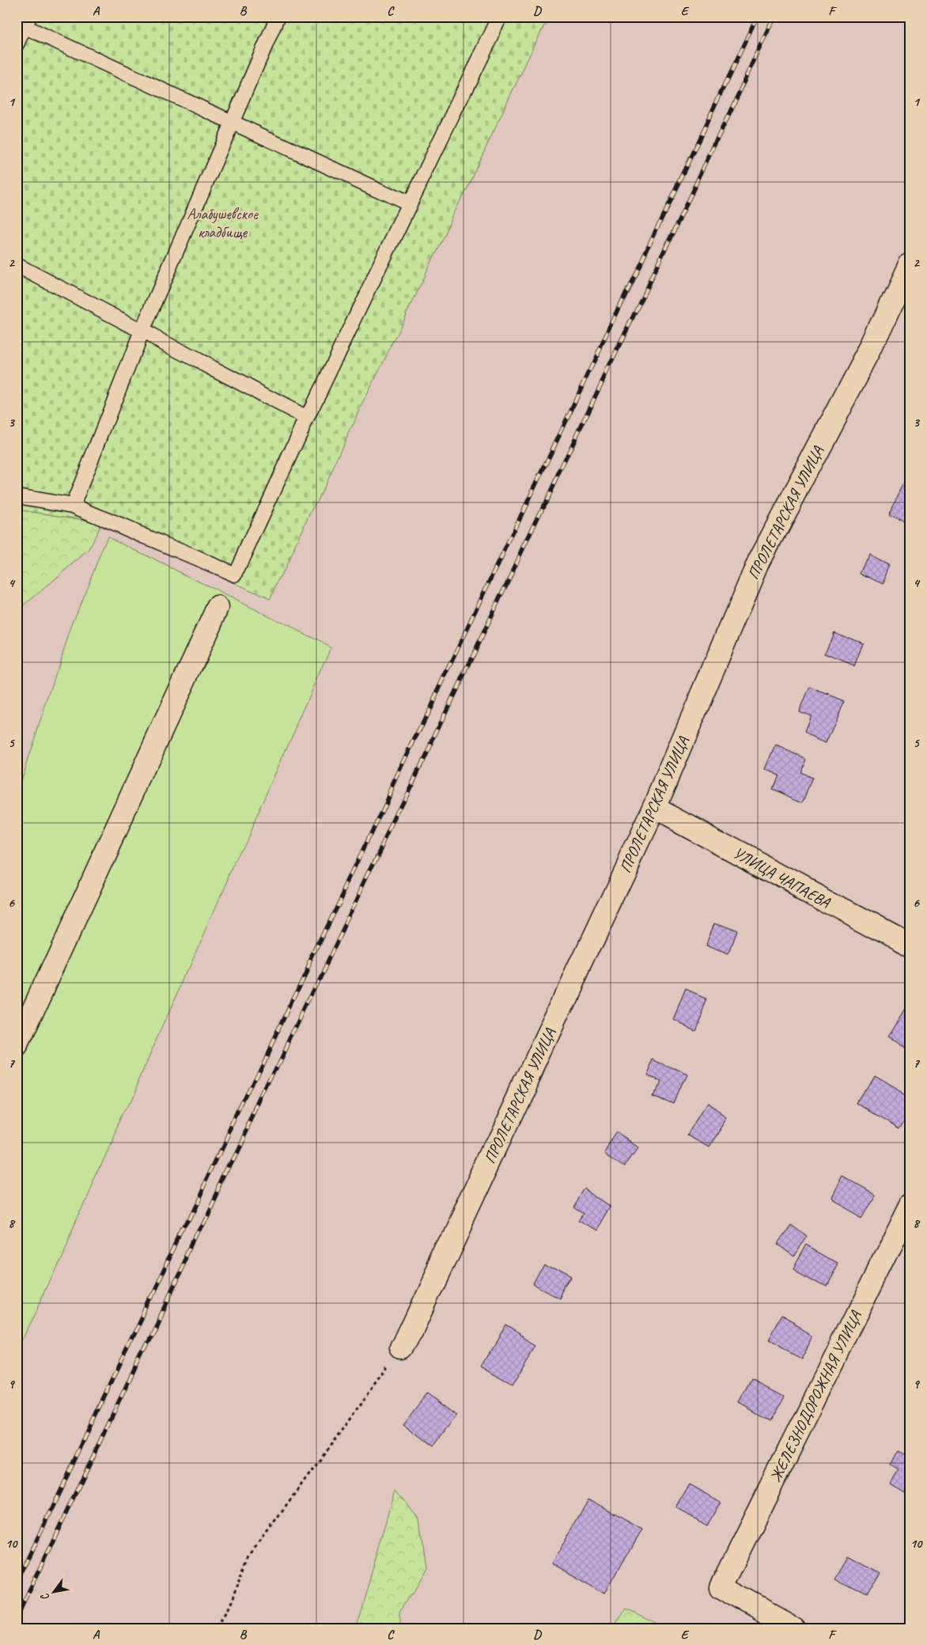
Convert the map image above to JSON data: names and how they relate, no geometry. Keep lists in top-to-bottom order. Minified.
{"streets":{"street":["ПРОЛЕТАРСКАЯ УЛИЦА","УЛИЦА ЧАПАЕВА","ЖЕЛЕЗНОДОРОЖНАЯ УЛИЦА"]},"crossings":[["ПРОЛЕТАРСКАЯ УЛИЦА","УЛИЦА ЧАПАЕВА"]],"parks":["Алабушевское кладбище"],"north":"bottom left","grid":{"columns":["A","B","C","D","E","F"],"rows":["1","2","3","4","5","6","7","8","9","10"]}}
